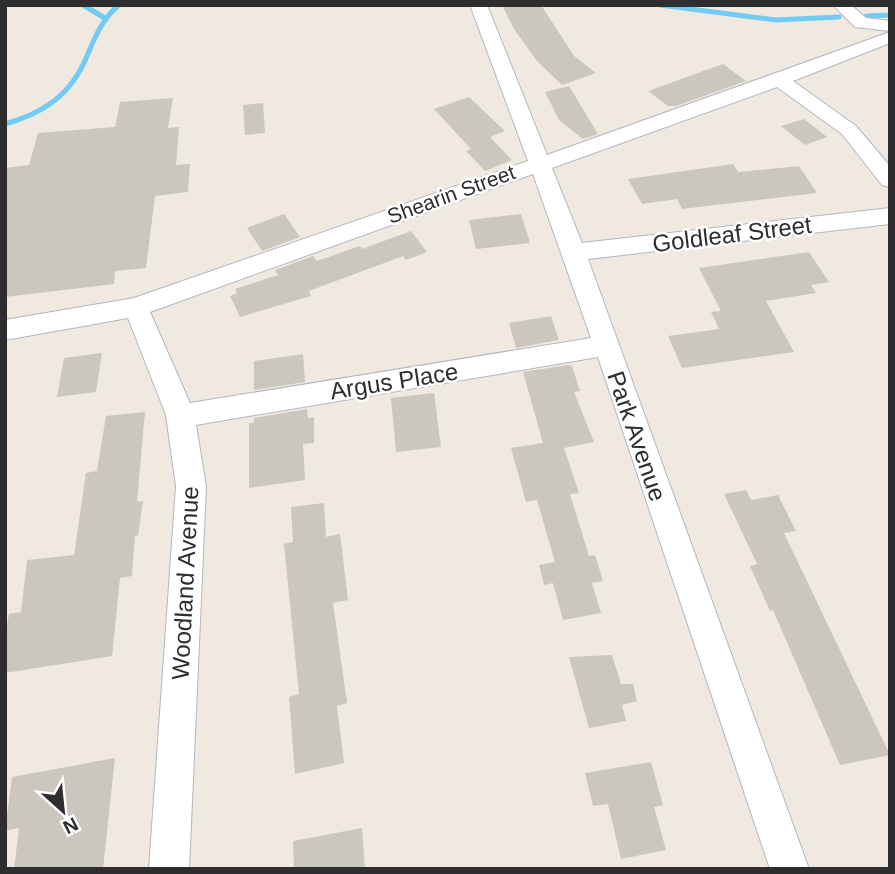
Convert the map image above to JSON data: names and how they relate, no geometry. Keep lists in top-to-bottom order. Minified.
{"streets":{"street":["Shearin Street","Goldleaf Street","Argus Place","Park Avenue","Woodland Avenue"]},"crossings":[["Shearin Street","Park Avenue"],["Shearin Street","Woodland Avenue"],["Goldleaf Street","Park Avenue"],["Argus Place","Park Avenue"],["Argus Place","Woodland Avenue"]],"north":"bottom right"}
